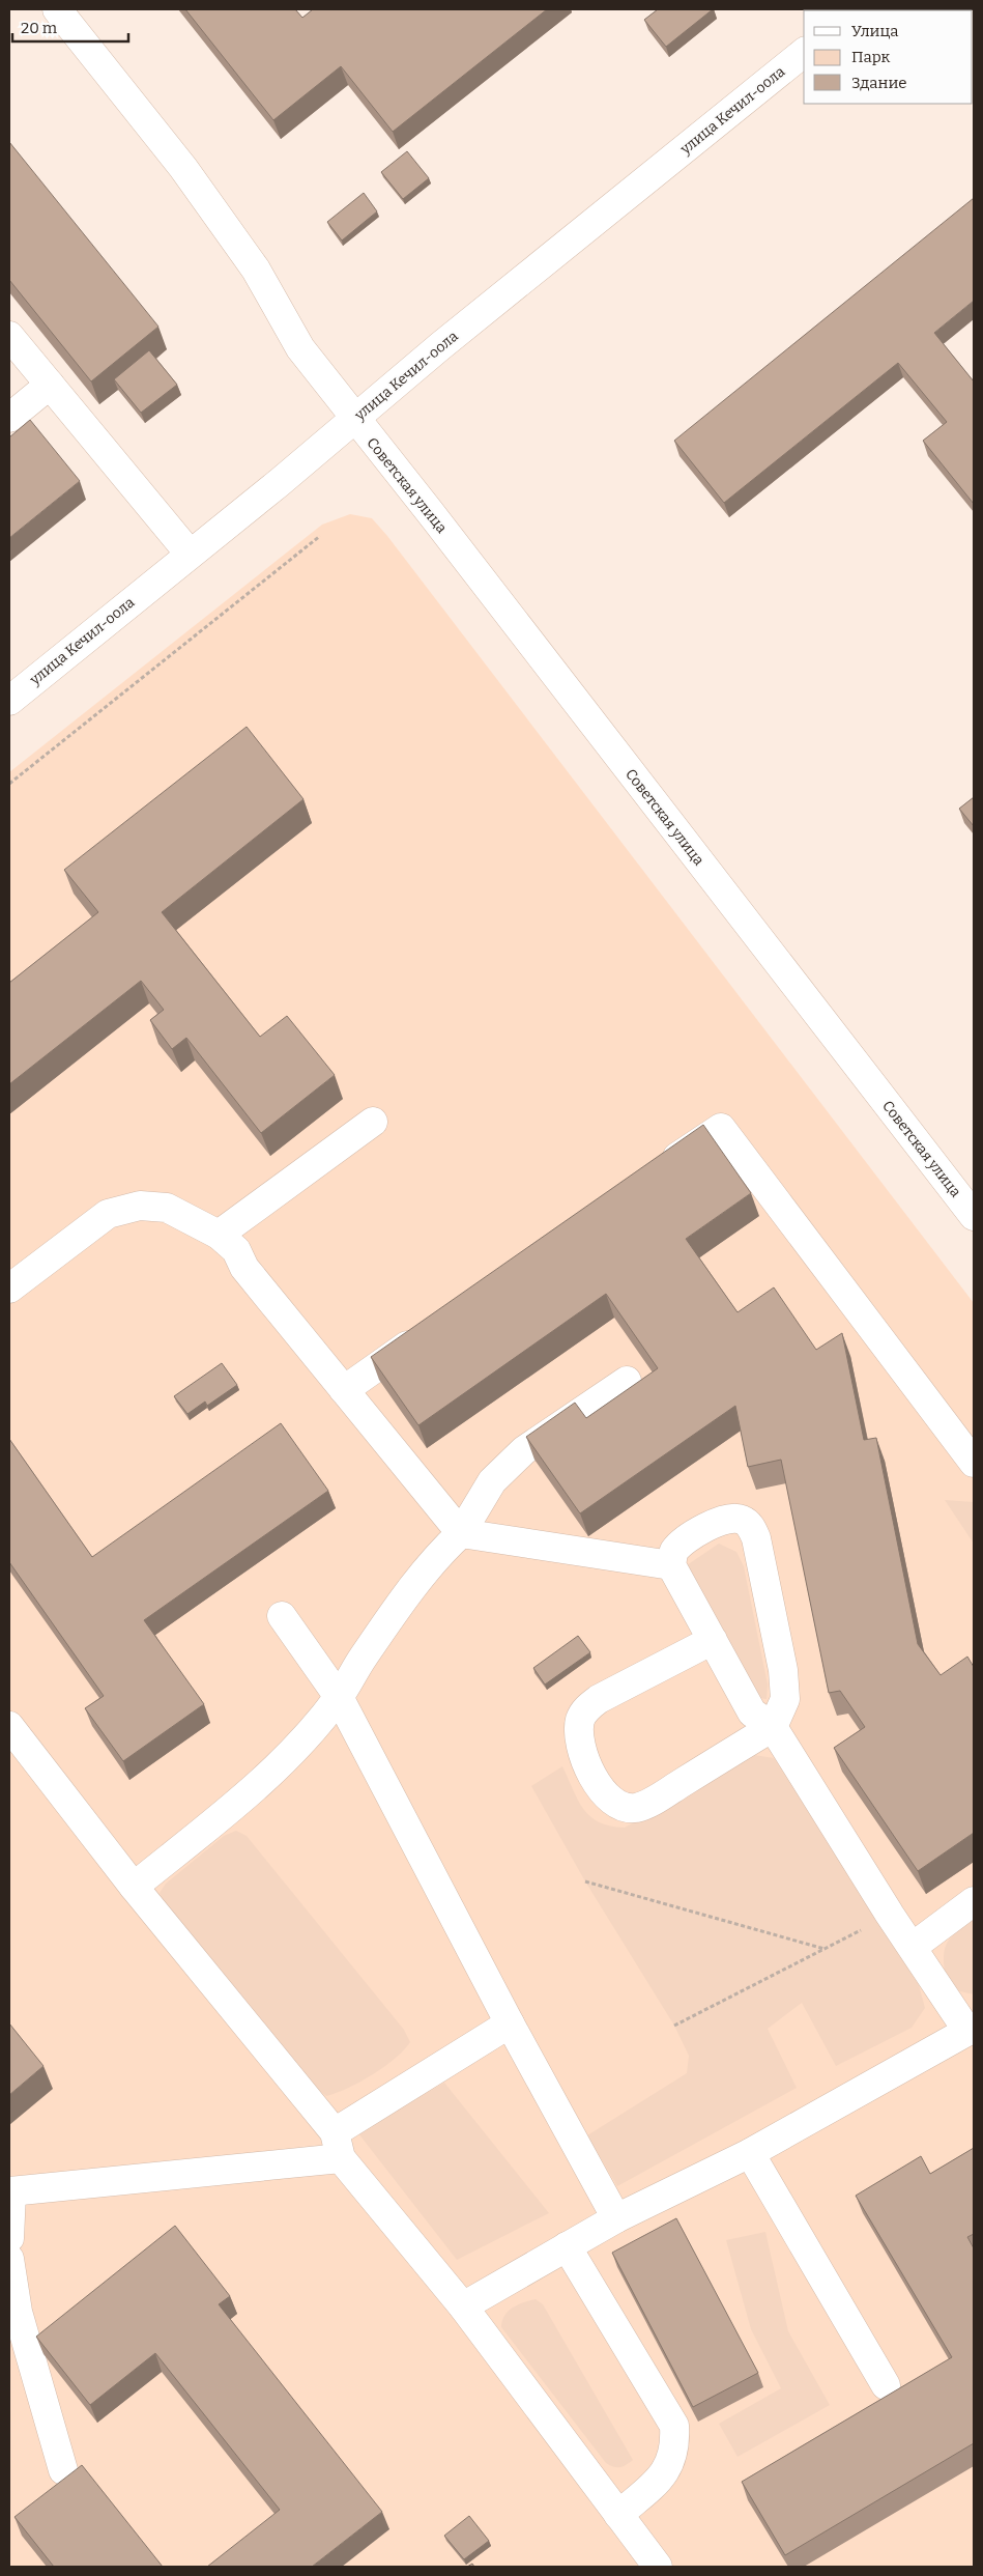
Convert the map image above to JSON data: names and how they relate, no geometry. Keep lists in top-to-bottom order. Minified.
{"streets":{"street":["улица Кечил-оола","Советская улица"]},"crossings":[["улица Кечил-оола","Советская улица"]],"legend":["Улица","Парк","Здание"],"scale_bar":"20 m"}
